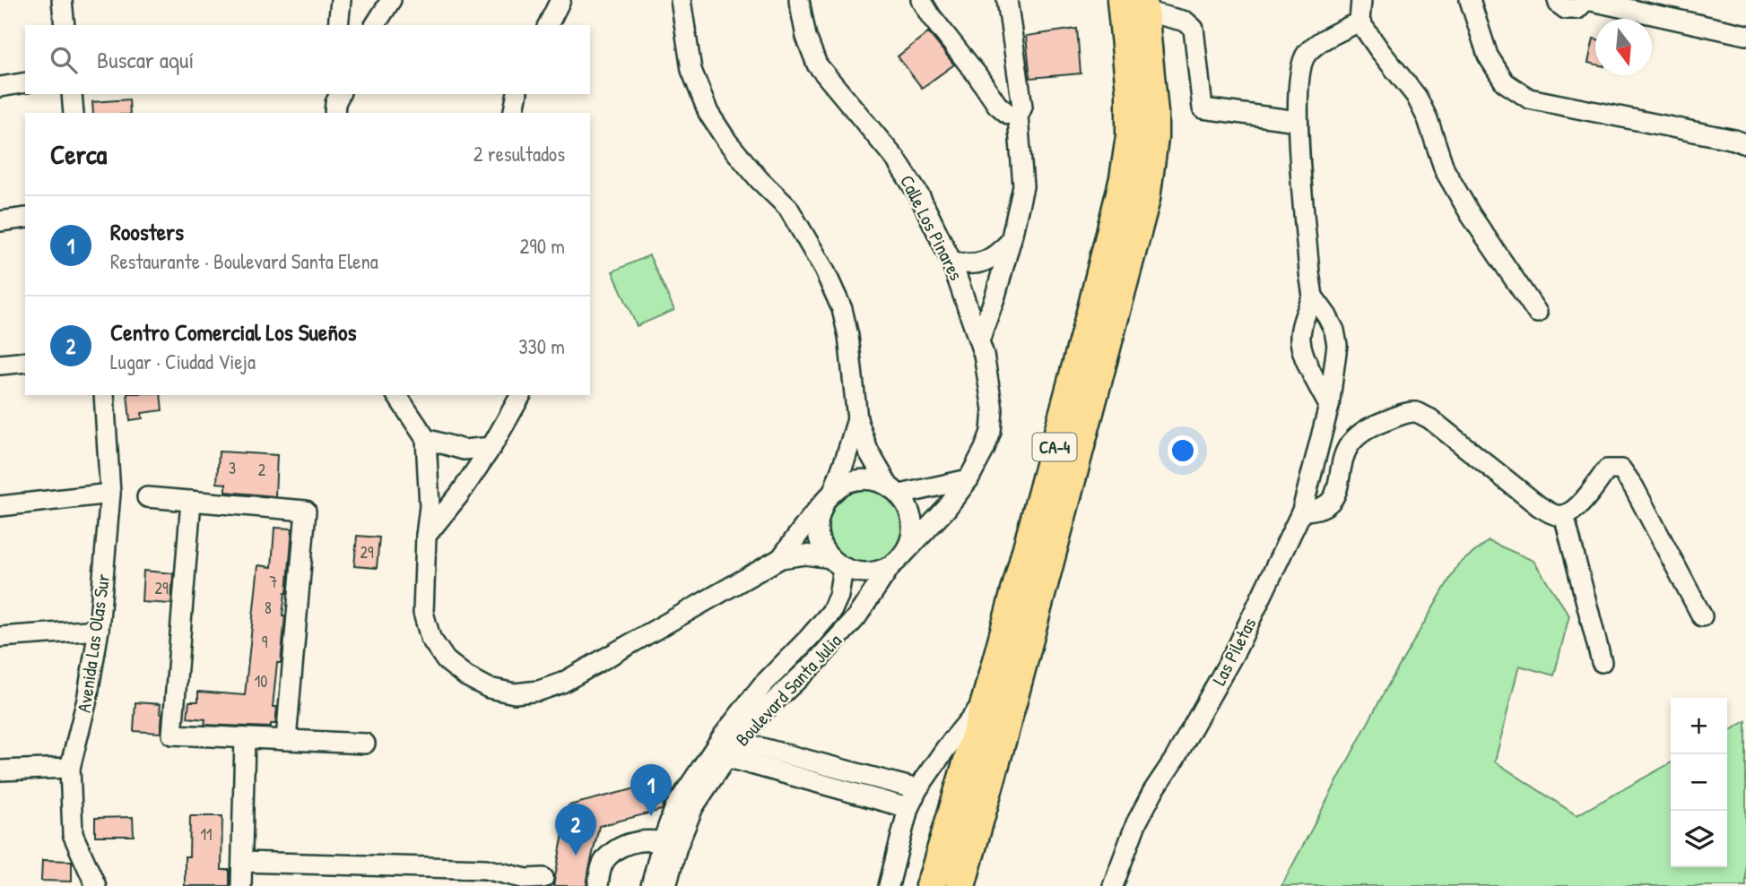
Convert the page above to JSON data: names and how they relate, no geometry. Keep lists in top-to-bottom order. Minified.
{"streets":{"highway":["CA-4"],"street":["Calle Los Pinares","Avenida Las Olas Sur","Las Piletas","Boulevard Santa Julia"]},"crossings":[["Calle Los Pinares","Boulevard Santa Julia"]],"house_numbers":["3","2","29","7","29","8","9","10","11"],"north":"bottom","page":{"search":"Buscar aquí","heading":["Cerca","2 resultados"],"list":[{"mark":"1","name":"Roosters","note":"Restaurante · Boulevard Santa Elena","value":"290 m"},{"mark":"2","name":"Centro Comercial Los Sueños","note":"Lugar · Ciudad Vieja","value":"330 m"}],"map_buttons":["+","−"],"pins":["1","2"]}}
